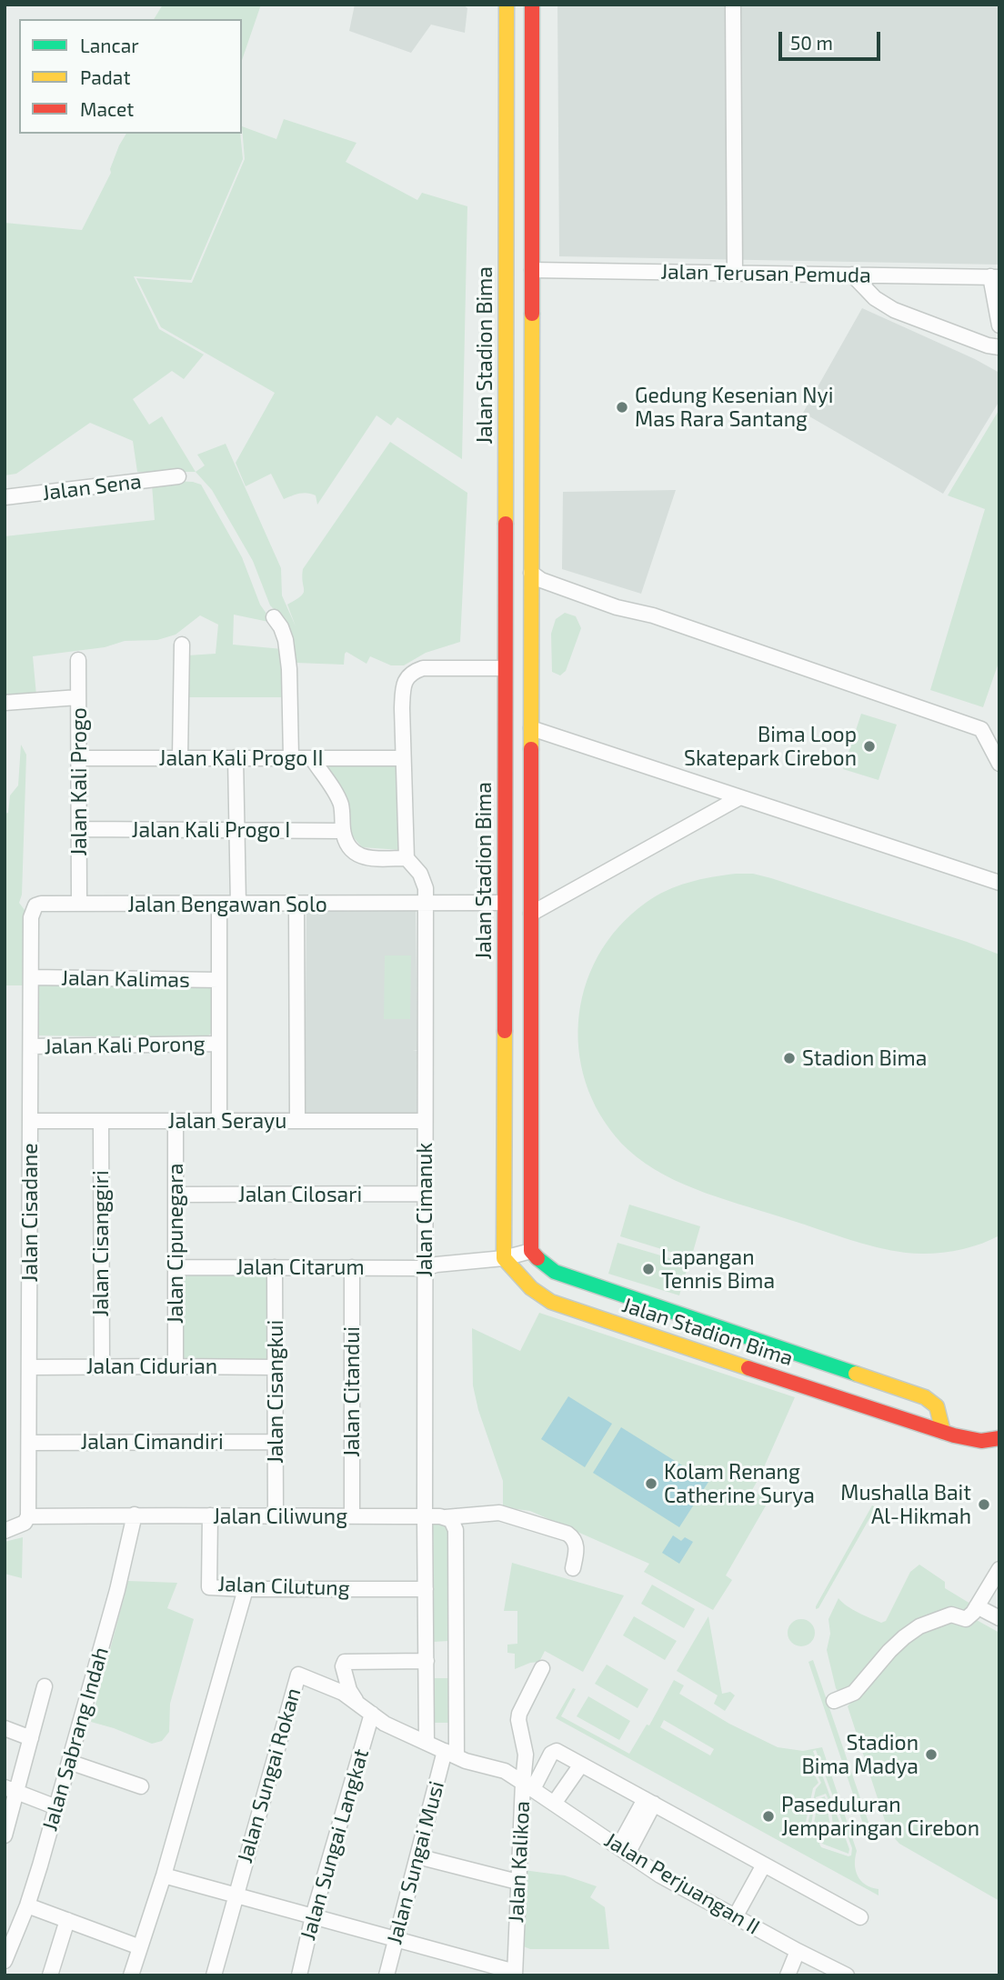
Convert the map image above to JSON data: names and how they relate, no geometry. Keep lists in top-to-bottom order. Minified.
{"streets":{"street":["Jalan Terusan Pemuda","Jalan Stadion Bima","Jalan Sena","Jalan Kali Progo II","Jalan Kali Progo","Jalan Kali Progo I","Jalan Bengawan Solo","Jalan Kalimas","Jalan Kali Porong","Jalan Serayu","Jalan Cilosari","Jalan Cimanuk","Jalan Cisadane","Jalan Cisanggiri","Jalan Cipunegara","Jalan Citarum","Jalan Cidurian","Jalan Cisangkui","Jalan Citandui","Jalan Cimandiri","Jalan Ciliwung","Jalan Cilutung","Jalan Sabrang Indah","Jalan Sungai Rokan","Jalan Sungai Langkat","Jalan Kalikoa","Jalan Sungai Musi","Jalan Perjuangan II"]},"crossings":[["Jalan Stadion Bima","Jalan Bengawan Solo"],["Jalan Stadion Bima","Jalan Citarum"],["Jalan Kali Progo II","Jalan Kali Progo"],["Jalan Kali Progo","Jalan Kali Progo I"],["Jalan Kali Progo","Jalan Bengawan Solo"],["Jalan Bengawan Solo","Jalan Cimanuk"],["Jalan Bengawan Solo","Jalan Cisadane"],["Jalan Kalimas","Jalan Cisadane"],["Jalan Kali Porong","Jalan Cisadane"],["Jalan Serayu","Jalan Cimanuk"],["Jalan Serayu","Jalan Cisadane"],["Jalan Serayu","Jalan Cisanggiri"],["Jalan Serayu","Jalan Cipunegara"],["Jalan Cilosari","Jalan Cimanuk"],["Jalan Cilosari","Jalan Cipunegara"],["Jalan Cimanuk","Jalan Citarum"],["Jalan Cimanuk","Jalan Ciliwung"],["Jalan Cimanuk","Jalan Cilutung"],["Jalan Cimanuk","Jalan Sungai Rokan"],["Jalan Cisadane","Jalan Cidurian"],["Jalan Cisadane","Jalan Cimandiri"],["Jalan Cisadane","Jalan Ciliwung"],["Jalan Cisanggiri","Jalan Cidurian"],["Jalan Cipunegara","Jalan Citarum"],["Jalan Cipunegara","Jalan Cidurian"],["Jalan Citarum","Jalan Cisangkui"],["Jalan Citarum","Jalan Citandui"],["Jalan Cidurian","Jalan Cisangkui"],["Jalan Cisangkui","Jalan Cimandiri"],["Jalan Cisangkui","Jalan Ciliwung"],["Jalan Citandui","Jalan Ciliwung"],["Jalan Ciliwung","Jalan Cilutung"],["Jalan Ciliwung","Jalan Sabrang Indah"],["Jalan Sungai Rokan","Jalan Sungai Langkat"],["Jalan Sungai Rokan","Jalan Kalikoa"],["Jalan Sungai Rokan","Jalan Sungai Musi"],["Jalan Kalikoa","Jalan Sungai Musi"],["Jalan Kalikoa","Jalan Perjuangan II"]],"places":["Gedung Kesenian Nyi Mas Rara Santang","Bima Loop Skatepark Cirebon","Stadion Bima","Lapangan Tennis Bima","Kolam Renang Catherine Surya","Mushalla Bait Al-Hikmah","Stadion Bima Madya","Paseduluran Jemparingan Cirebon"],"legend":["Lancar","Padat","Macet"],"scale_bar":"50 m"}
